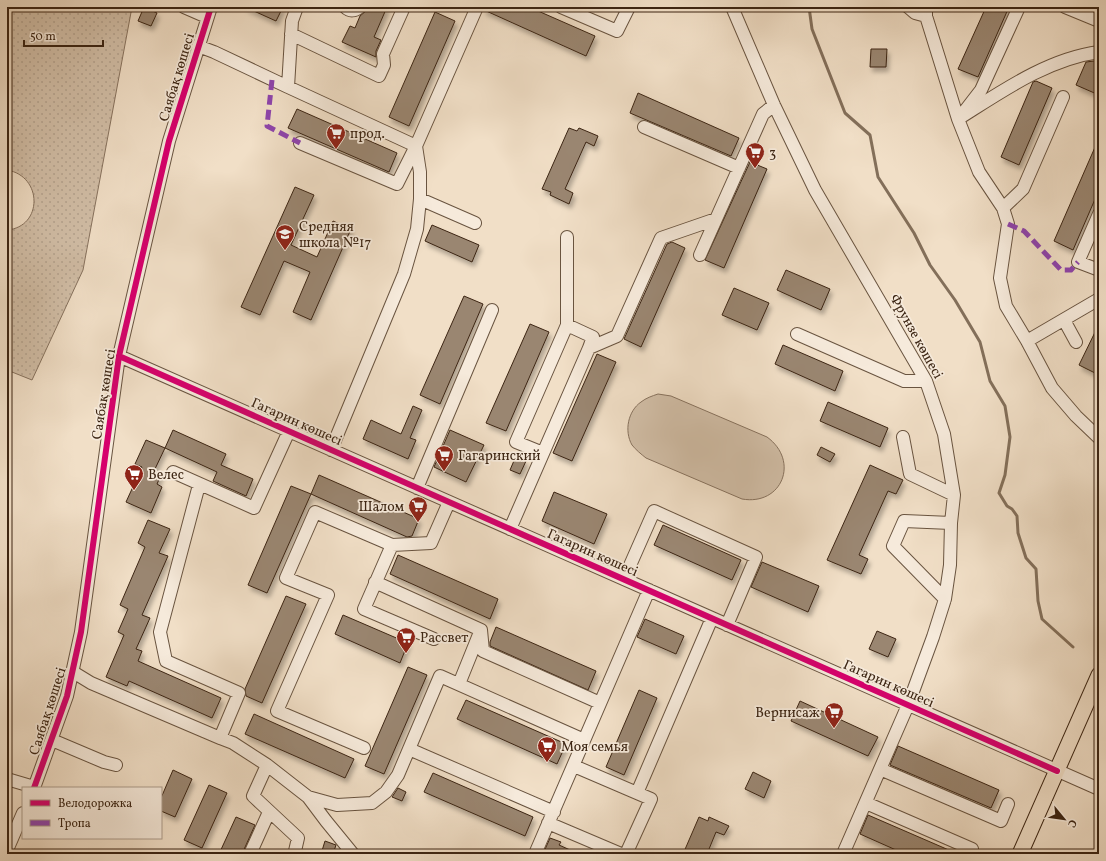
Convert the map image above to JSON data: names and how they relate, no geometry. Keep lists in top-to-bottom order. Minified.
{"streets":{"street":["Саябақ көшесі","Фрунзе көшесі","Гагарин көшесі"]},"crossings":[["Саябақ көшесі","Гагарин көшесі"],["Фрунзе көшесі","Гагарин көшесі"]],"places":{"supermarket":["прод.","3","Гагаринский","Велес","Шалом","Рассвет","Вернисаж","Моя семья"],"school or university":["Средняя школа №17"]},"legend":["Велодорожка","Тропа"],"scale_bar":"50 m","north":"bottom right"}
